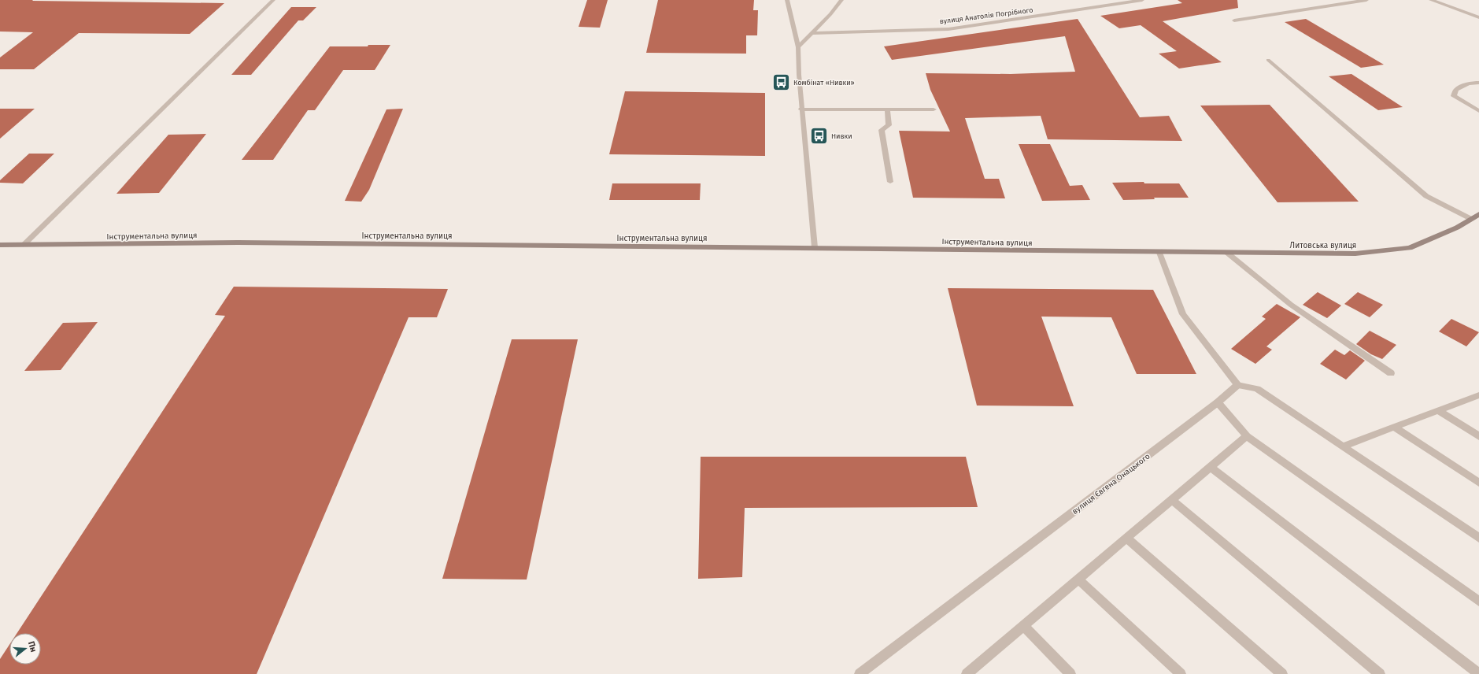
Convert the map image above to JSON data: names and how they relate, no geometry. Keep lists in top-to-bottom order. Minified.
{"streets":{"street":["вулиця Анатолія Погрібного","Інструментальна вулиця","Литовська вулиця","вулиця Євгена Онацького"]},"crossings":[["Інструментальна вулиця","Литовська вулиця"]],"places":{"bus stop":["Комбінат «Нивки»","Нивки"]},"north":"right"}
